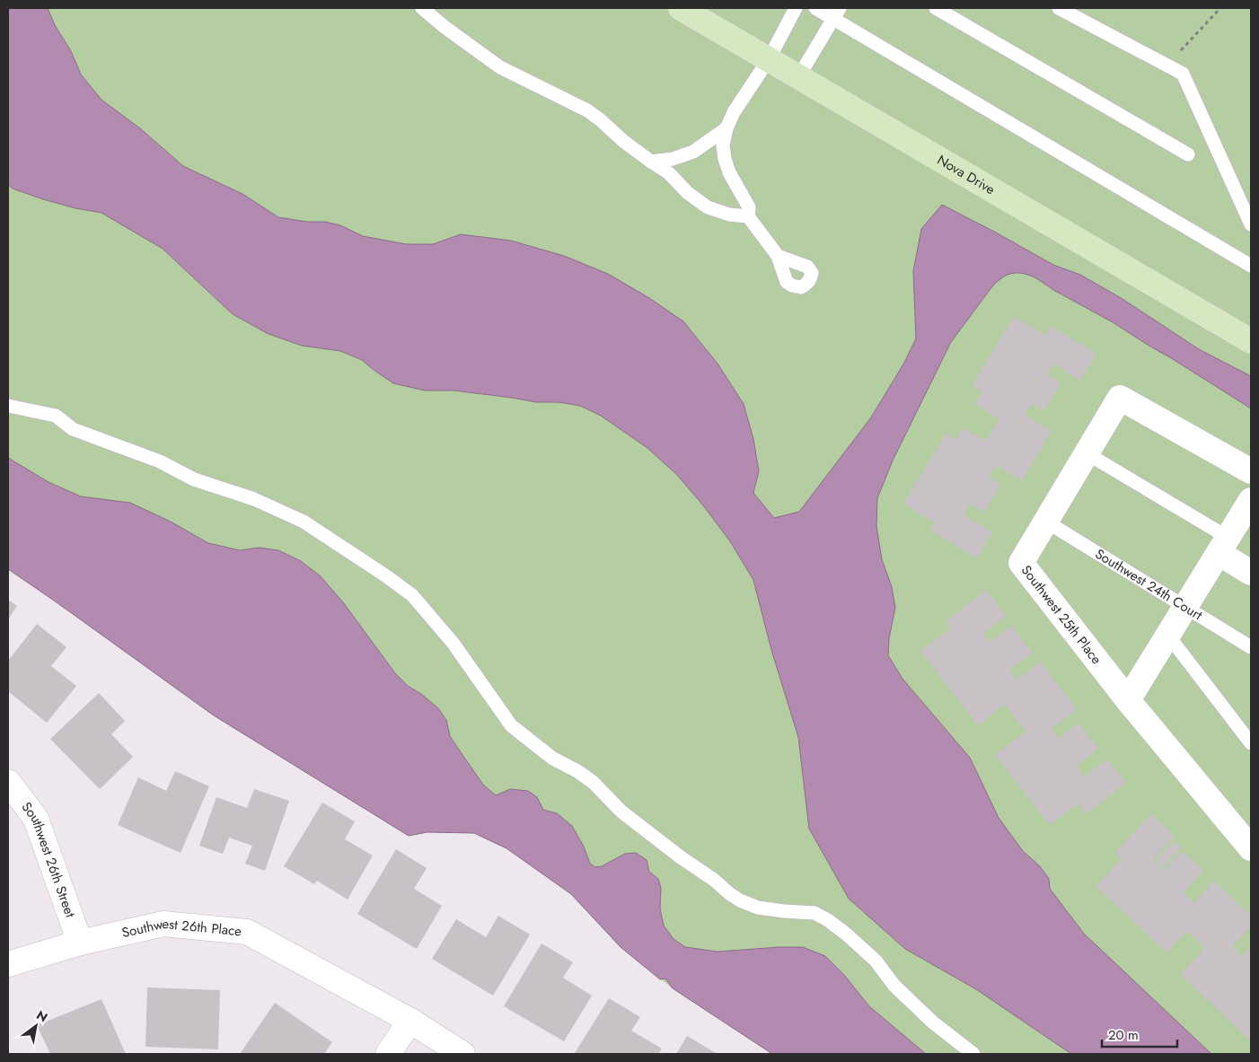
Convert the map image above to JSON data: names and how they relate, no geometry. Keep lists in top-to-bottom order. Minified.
{"streets":{"street":["Nova Drive","Southwest 25th Place","Southwest 26th Street","Southwest 26th Place"],"lane":["Southwest 24th Court"]},"crossings":[["Southwest 24th Court","Southwest 25th Place"],["Southwest 26th Street","Southwest 26th Place"]],"scale_bar":"20 m","north":"top right"}
